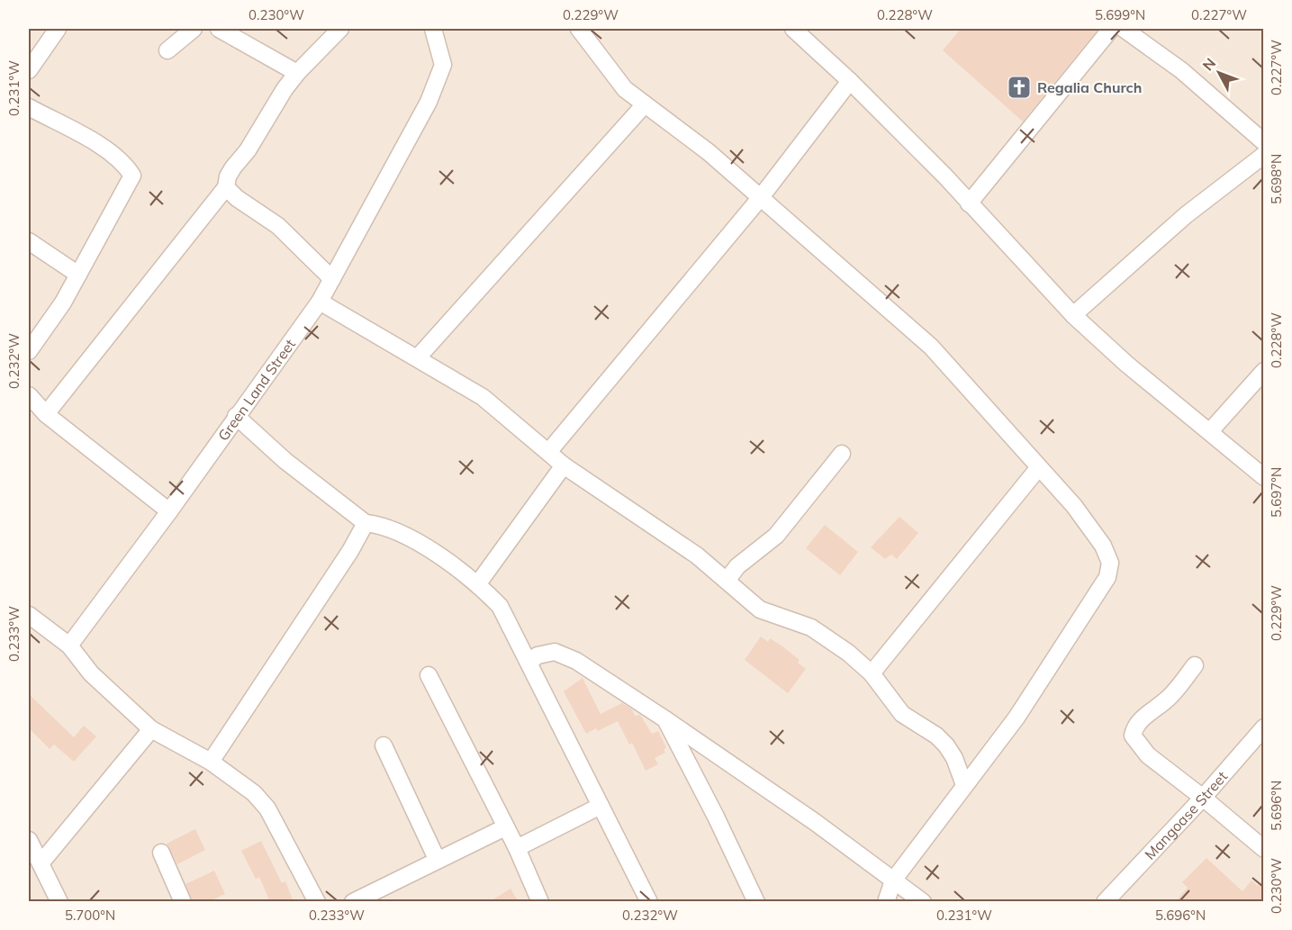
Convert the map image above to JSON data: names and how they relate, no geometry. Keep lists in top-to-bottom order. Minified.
{"streets":{"street":["Green Land Street","Mangoase Street"]},"places":{"church":["Regalia Church"]},"north":"top left","coordinates":["0.230°W","0.229°W","0.228°W","5.699°N","0.227°W","0.231°W","5.698°N","0.232°W","5.697°N","0.233°W","5.696°N","5.700°N"]}
